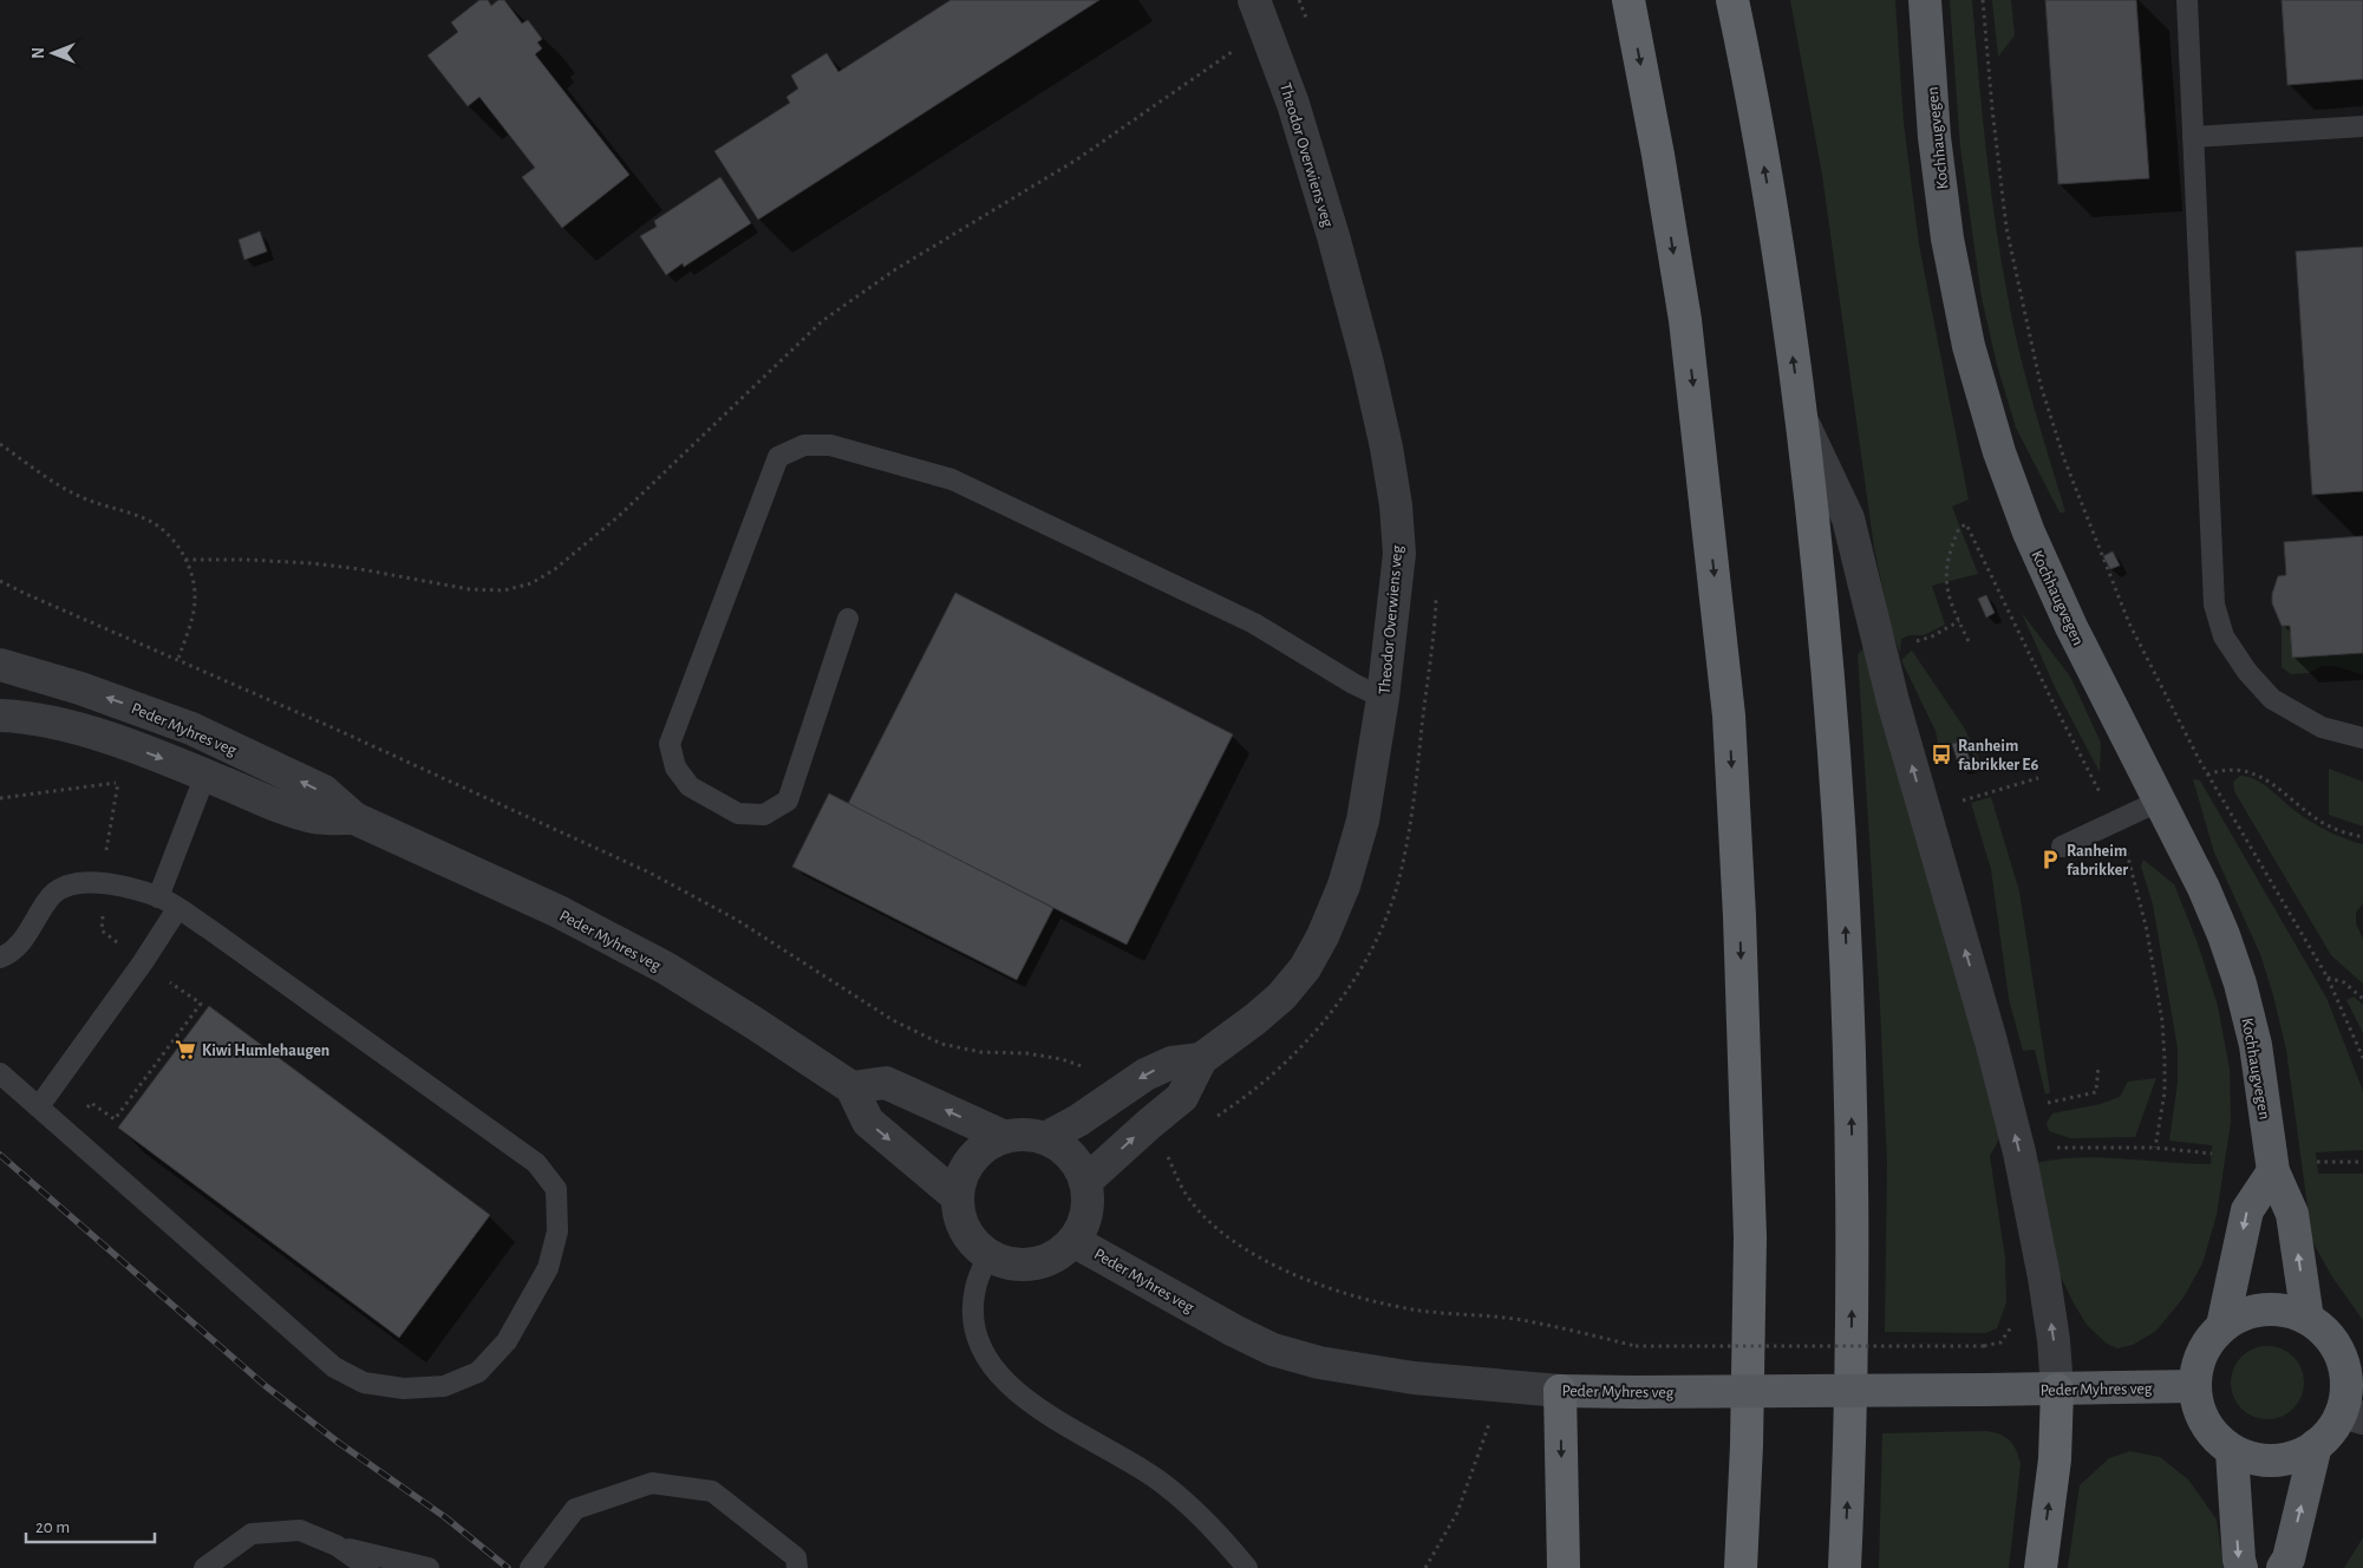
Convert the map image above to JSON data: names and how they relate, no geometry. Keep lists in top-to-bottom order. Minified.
{"streets":{"main road":["Kochhaugvegen","Peder Myhres veg"],"street":["Theodor Overwiens veg"]},"crossings":[["Kochhaugvegen","Peder Myhres veg"],["Theodor Overwiens veg","Peder Myhres veg"]],"places":{"bus stop":["Ranheim fabrikker E6"],"parking":["Ranheim fabrikker"],"supermarket":["Kiwi Humlehaugen"]},"scale_bar":"20 m","north":"left"}
